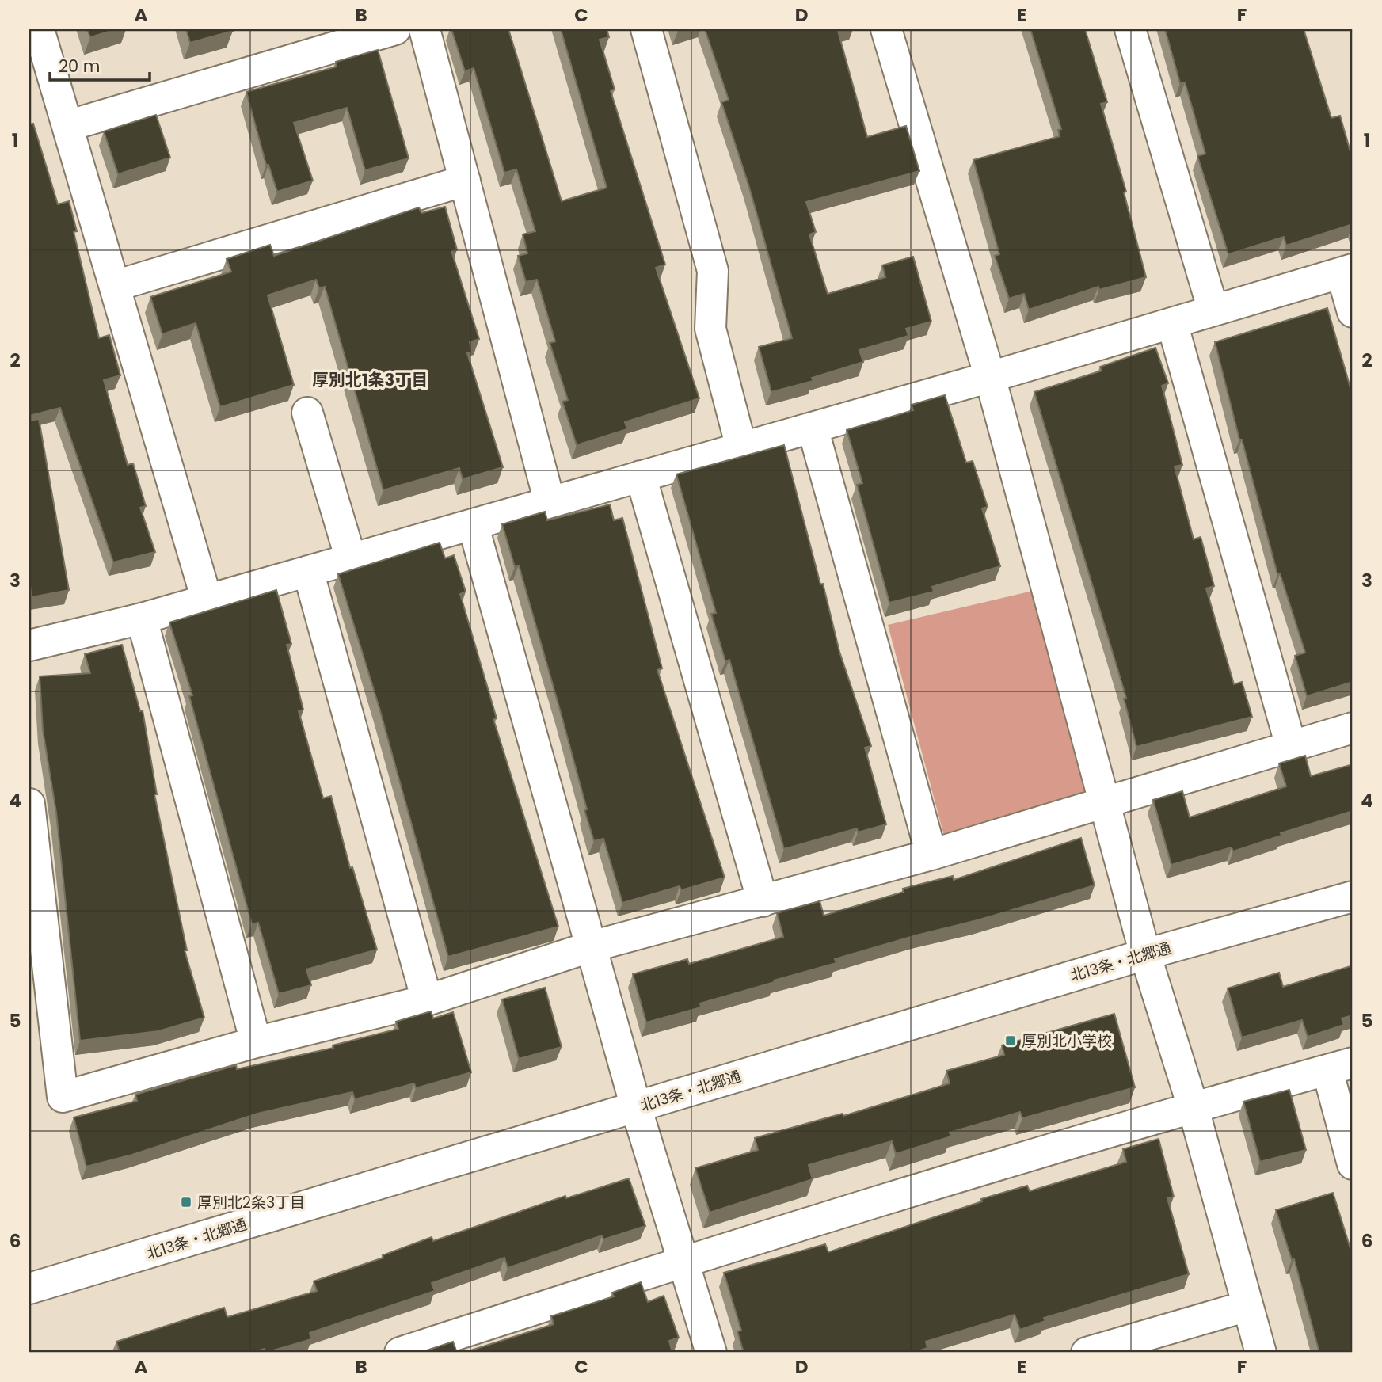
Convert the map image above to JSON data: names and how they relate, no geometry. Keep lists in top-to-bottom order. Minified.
{"streets":{"street":["北13条・北郷通"]},"districts":["厚別北1条3丁目"],"places":{"transit":["厚別北小学校","厚別北2条3丁目"]},"scale_bar":"20 m","grid":{"columns":["A","B","C","D","E","F"],"rows":["1","2","3","4","5","6"]}}
